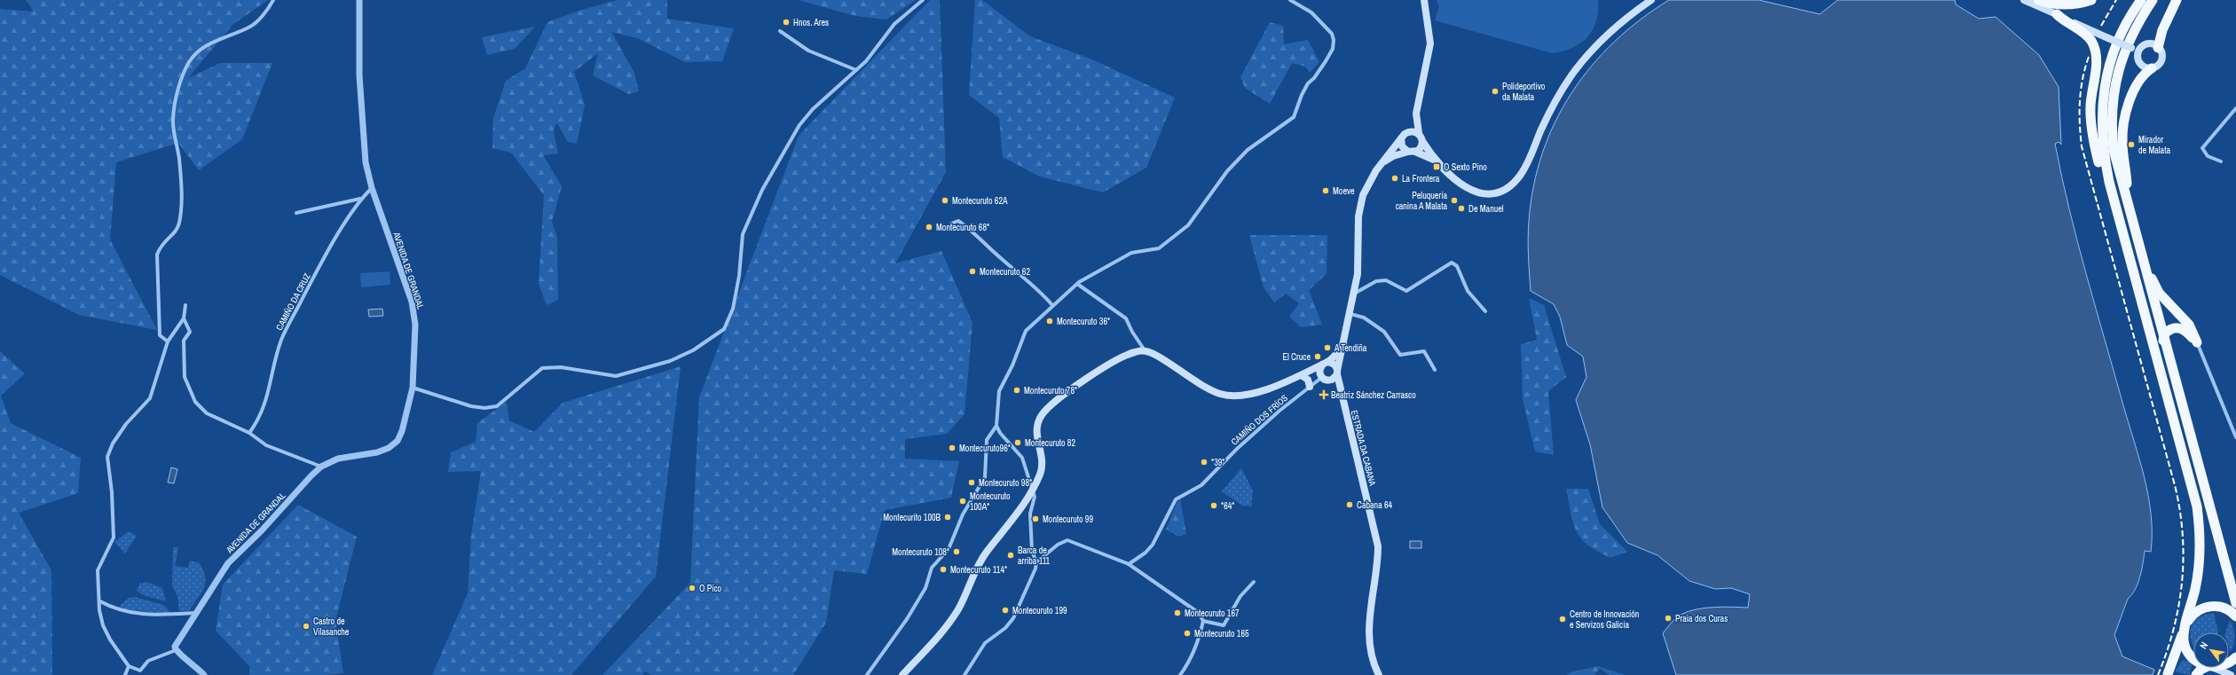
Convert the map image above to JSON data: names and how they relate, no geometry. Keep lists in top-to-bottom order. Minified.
{"streets":{"main road":["ESTRADA DA CABANA"],"street":["AVENIDA DE GRANDAL","CAMIÑO DA CRUZ","CAMIÑO DOS FRÍOS"]},"crossings":[["AVENIDA DE GRANDAL","CAMIÑO DA CRUZ"],["CAMIÑO DOS FRÍOS","ESTRADA DA CABANA"]],"places":{"other":["Hnos. Ares","Polideportivo da Malata","Mirador de Malata","La Frontera","Moeve","Montecuruto 62A","Peluquería canina A Malata","De Manuel","Montecuruto 68*","Montecuruto 62","Montecuruto 36*","A Tendiña","El Cruce","Montecuruto 78*","Montecuruto 82","Montecuruto96*","*39*","Montecuruto 98*","Montecuruto 100A*","Cabana 64","*64*","Montecurito 100B","Montecuruto 99","Montecuruto 108*","Barca de arriba 111","Montecuruto 114*","O Pico","Montecuruto 199","Montecuruto 167","Praia dos Curas","Centro de Innovación e Servizos Galicia","Castro de Vilasanche","Montecuruto 165"],"transit":["O Sexto Pino"],"health":["Beatriz Sánchez Carrasco"]},"north":"top left"}
